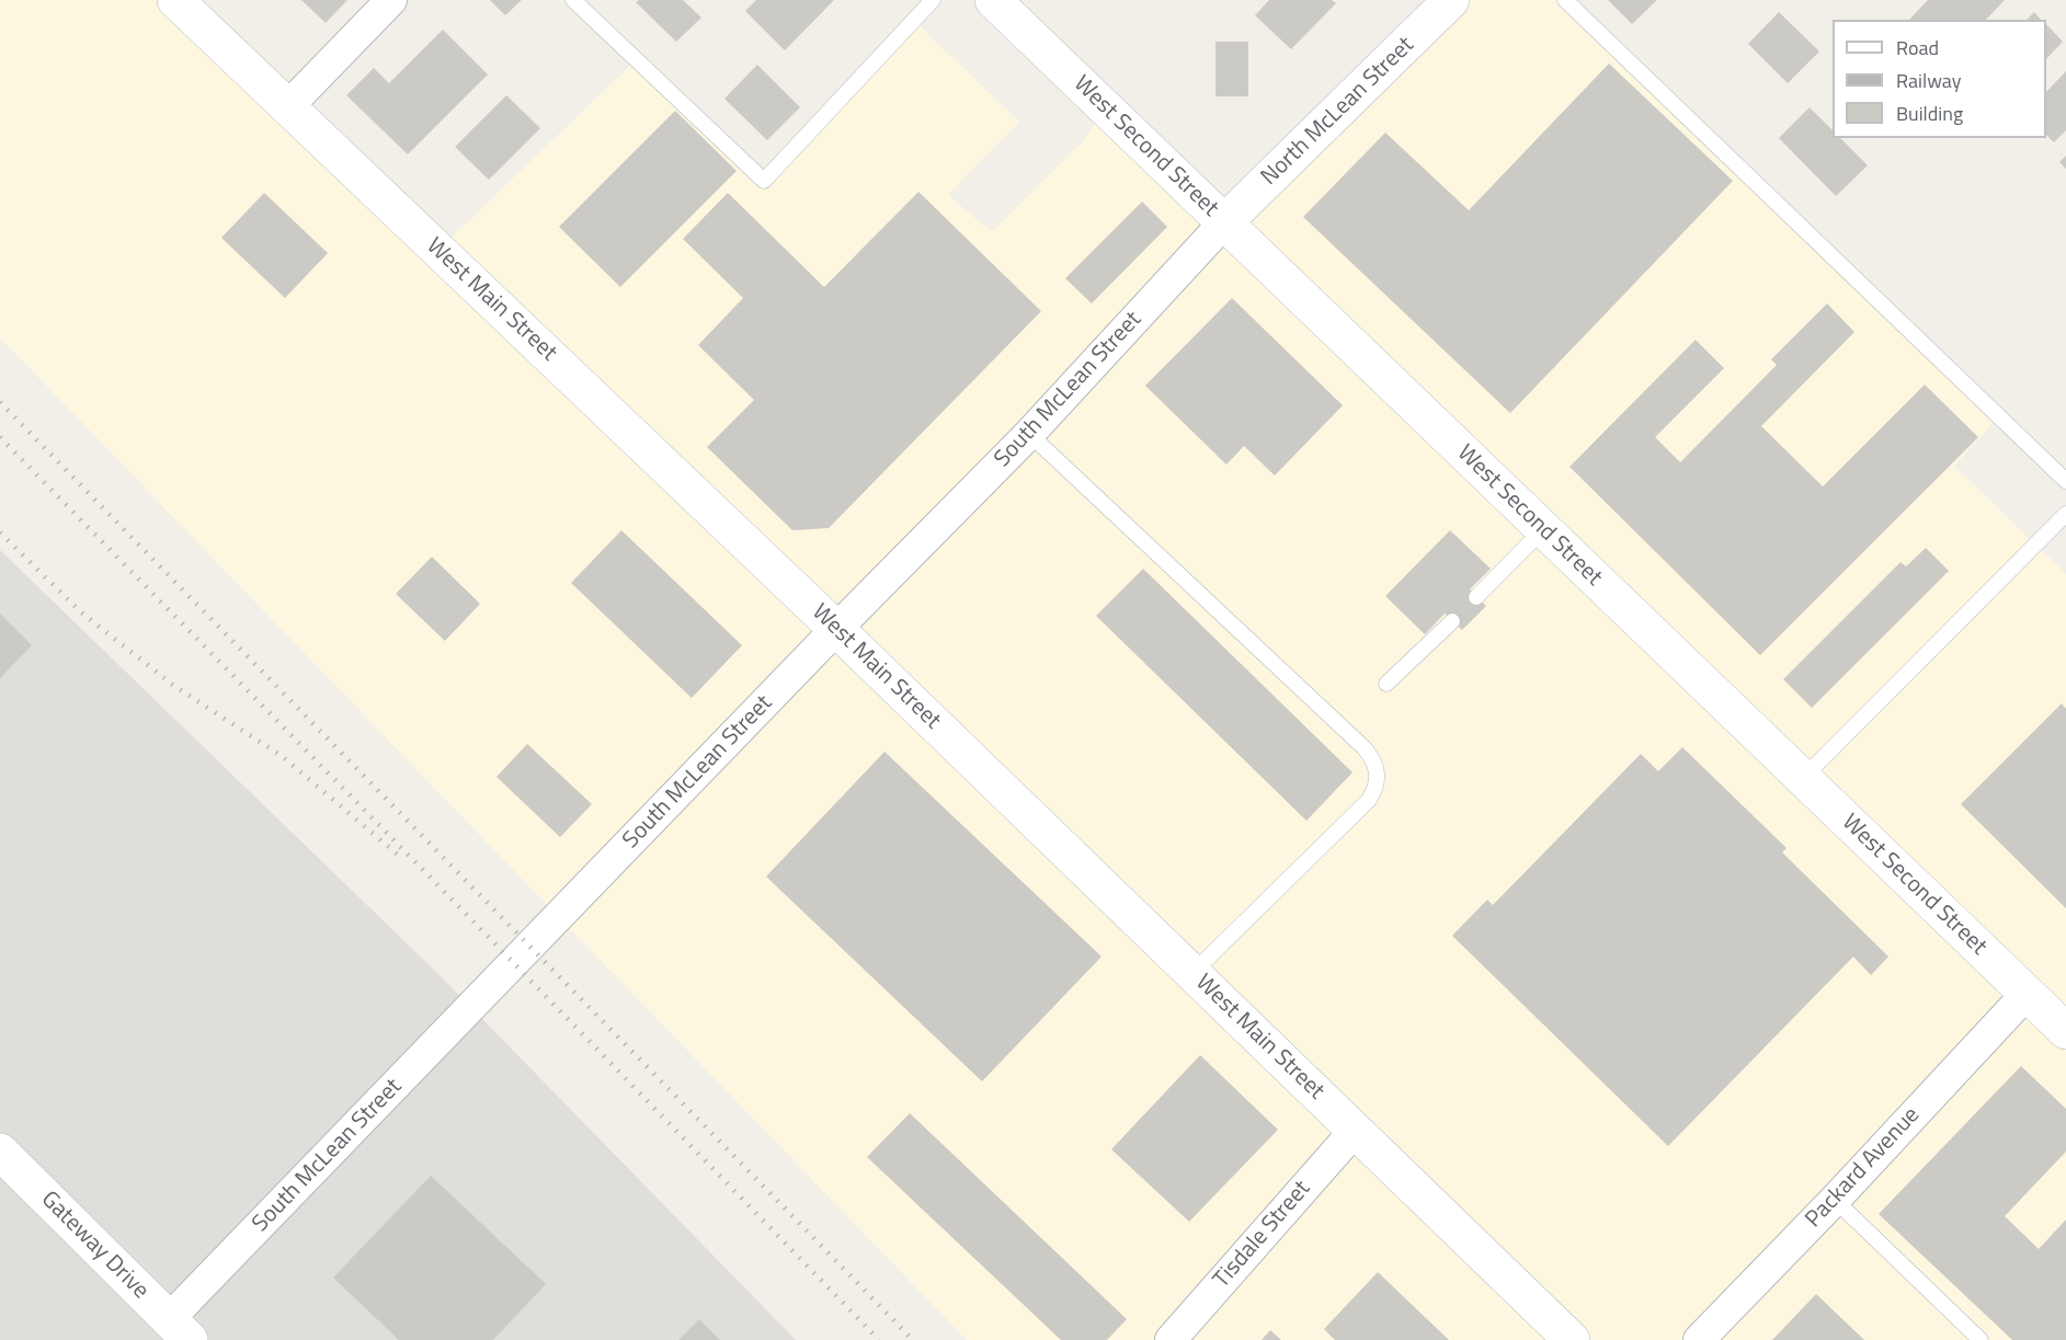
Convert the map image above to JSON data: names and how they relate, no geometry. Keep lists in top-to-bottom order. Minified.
{"streets":{"main road":["North McLean Street","West Second Street","West Main Street","Gateway Drive"],"street":["South McLean Street","Packard Avenue","Tisdale Street"]},"crossings":[["North McLean Street","West Second Street"],["North McLean Street","South McLean Street"],["West Second Street","South McLean Street"],["West Second Street","Packard Avenue"],["West Main Street","South McLean Street"],["West Main Street","Tisdale Street"],["South McLean Street","Gateway Drive"]],"legend":["Road","Railway","Building"]}
